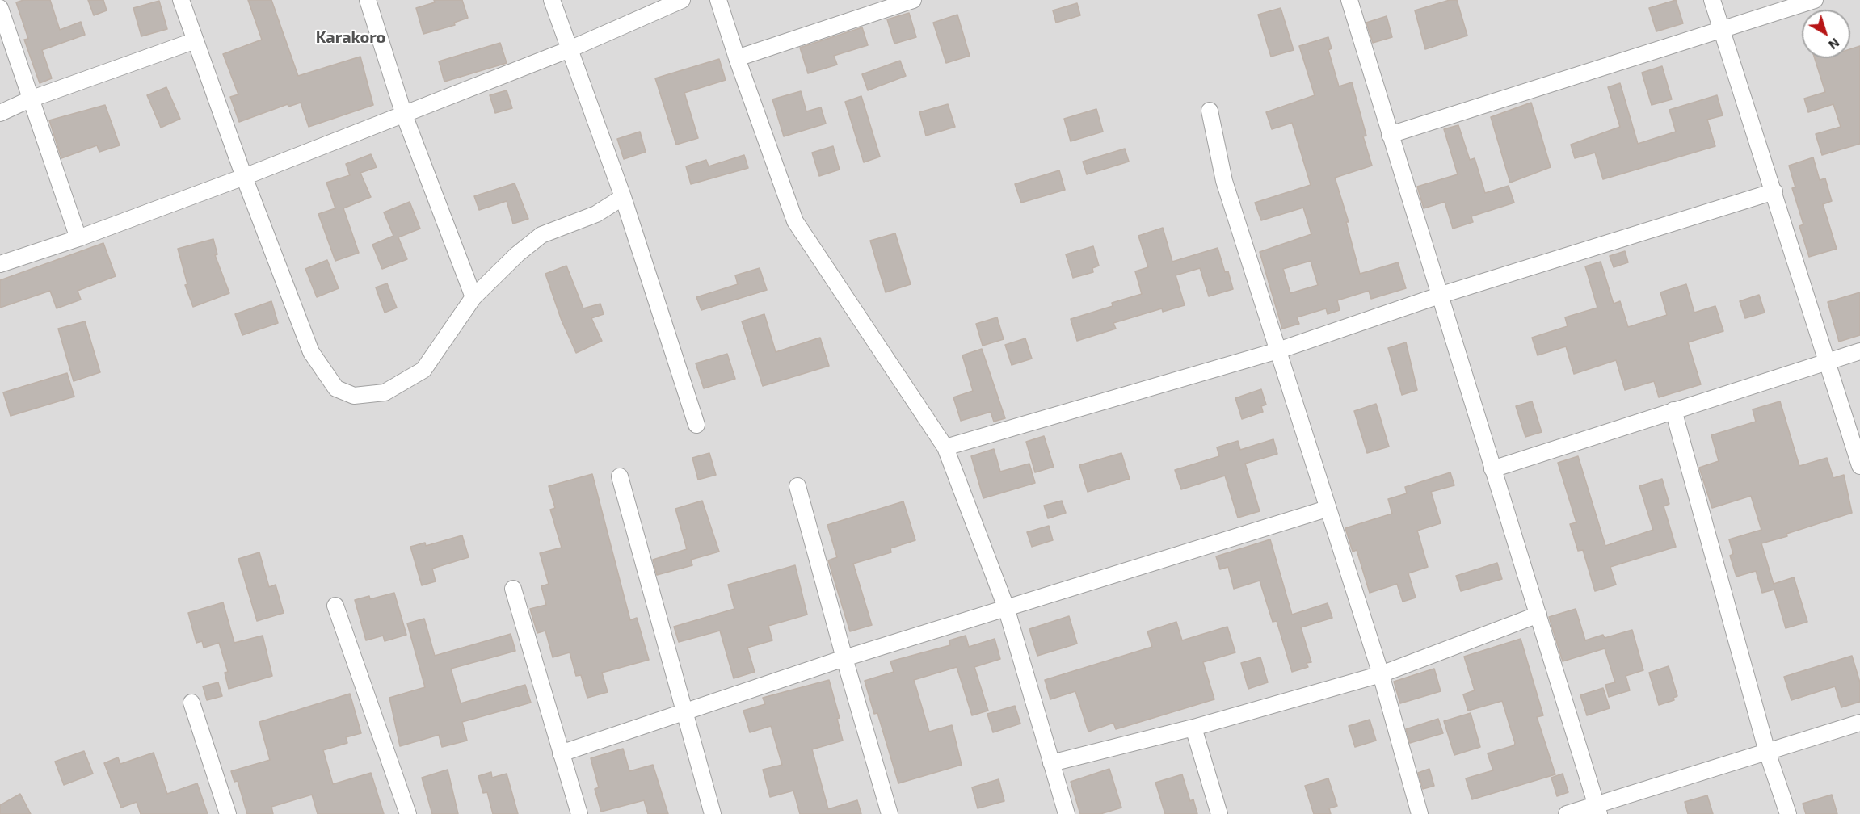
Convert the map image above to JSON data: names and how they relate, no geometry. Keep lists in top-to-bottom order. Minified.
{"districts":["Karakoro"],"north":"bottom right"}
